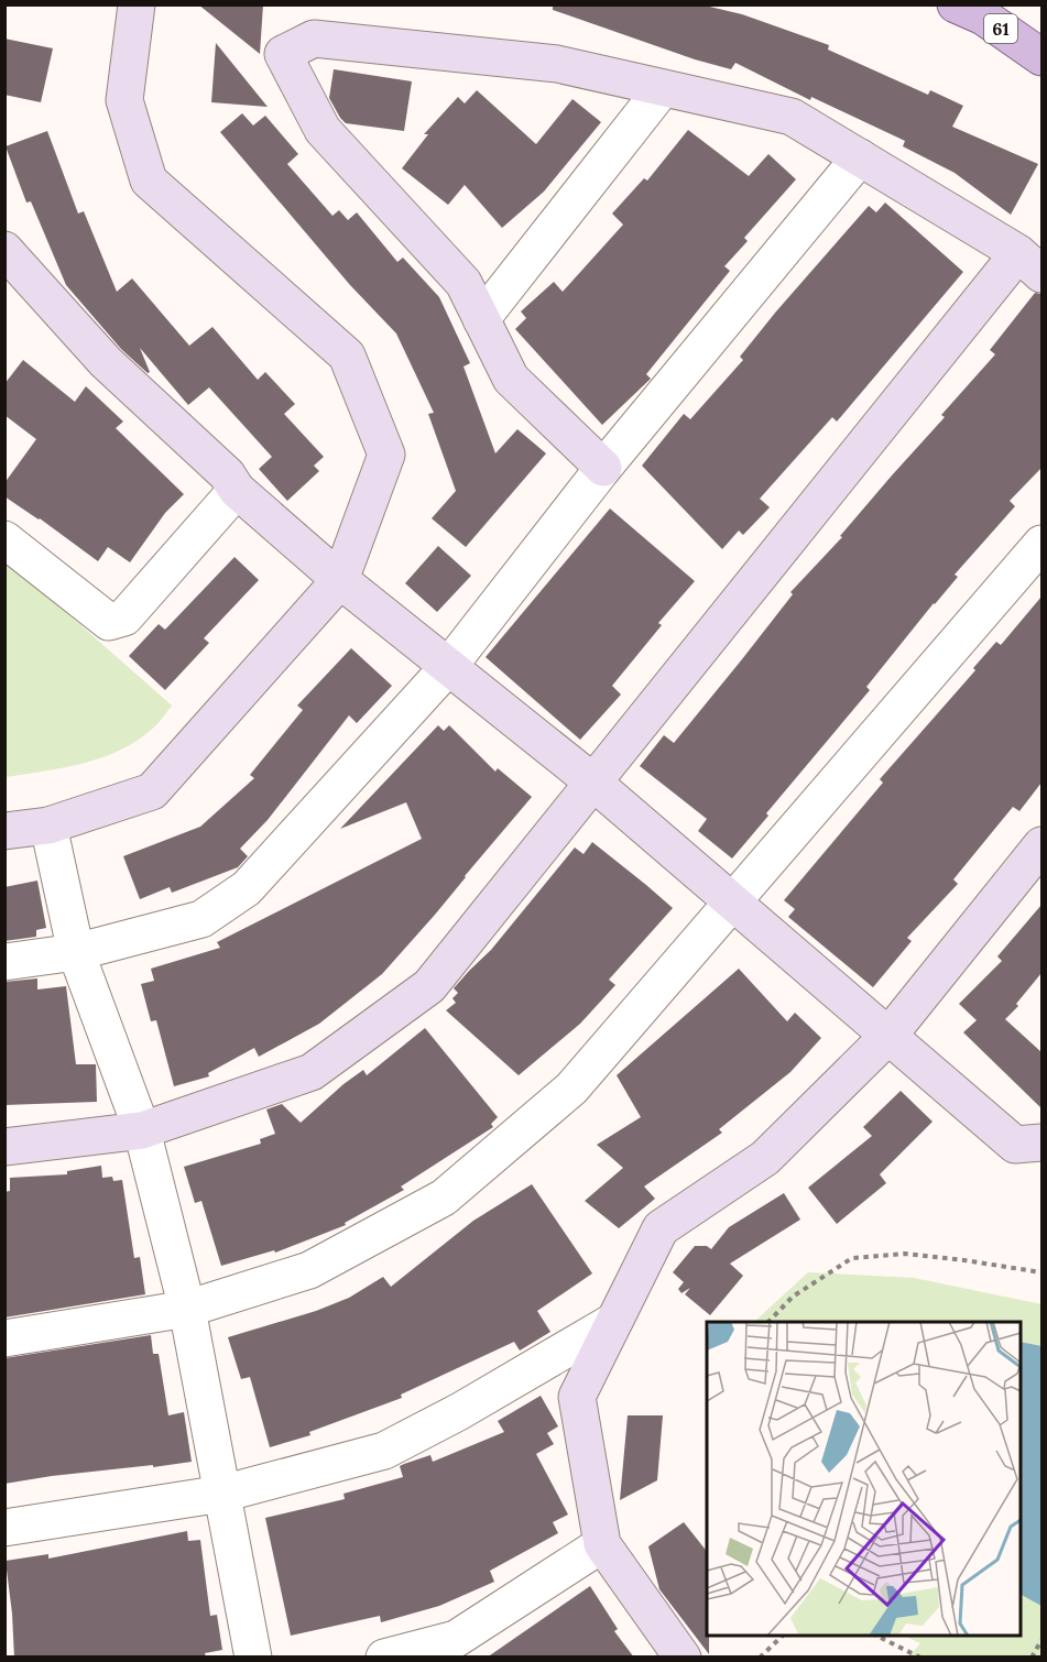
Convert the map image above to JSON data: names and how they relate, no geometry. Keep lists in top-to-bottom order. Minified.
{"streets":{"main road":["61"]}}
